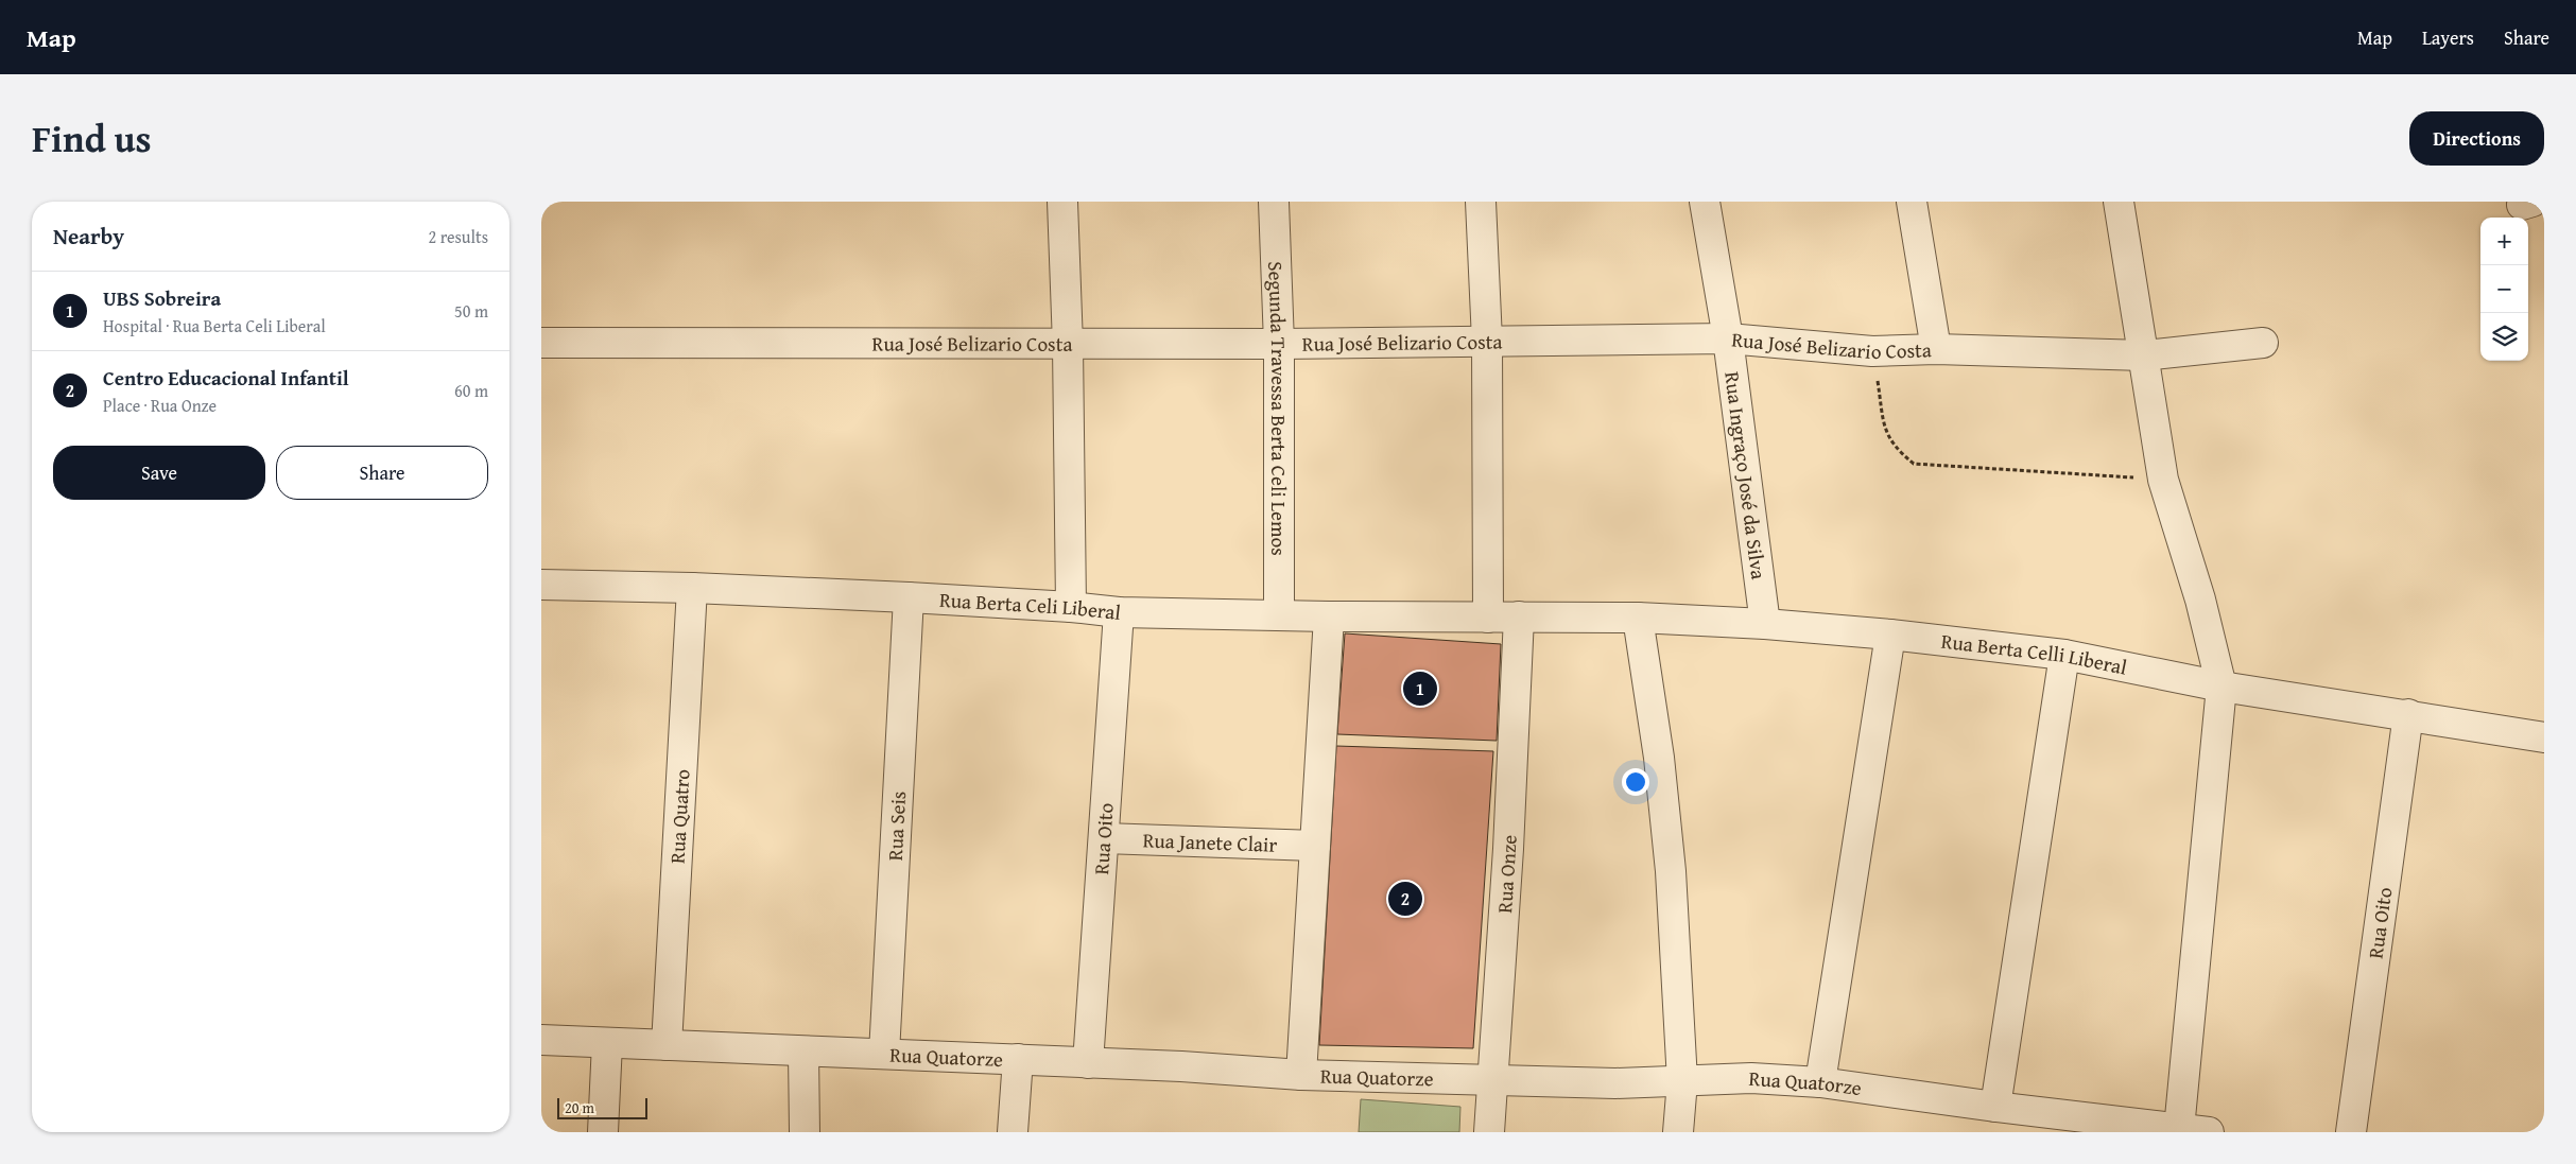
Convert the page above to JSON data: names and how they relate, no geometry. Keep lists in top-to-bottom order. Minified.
{"streets":{"street":["Rua José Belizario Costa","Segunda Travessa Berta Celi Lemos","Rua Ingraço José da Silva","Rua Berta Celi Liberal","Rua Berta Celli Liberal","Rua Quatro","Rua Seis","Rua Oito","Rua Janete Clair","Rua Onze","Rua Quatorze"]},"crossings":[["Rua José Belizario Costa","Segunda Travessa Berta Celi Lemos"],["Rua José Belizario Costa","Rua Ingraço José da Silva"],["Segunda Travessa Berta Celi Lemos","Rua Berta Celi Liberal"],["Rua Ingraço José da Silva","Rua Berta Celli Liberal"],["Rua Berta Celi Liberal","Rua Berta Celli Liberal"],["Rua Berta Celi Liberal","Rua Quatro"],["Rua Berta Celi Liberal","Rua Seis"],["Rua Berta Celi Liberal","Rua Oito"],["Rua Berta Celi Liberal","Rua Onze"],["Rua Berta Celli Liberal","Rua Oito"],["Rua Berta Celli Liberal","Rua Onze"],["Rua Quatro","Rua Quatorze"],["Rua Seis","Rua Quatorze"],["Rua Oito","Rua Janete Clair"],["Rua Oito","Rua Quatorze"],["Rua Onze","Rua Quatorze"]],"scale_bar":"20 m","page":{"header":"Map","nav":["Map","Layers","Share"],"title":"Find us","buttons":["Directions",["Save","Share"]],"heading":["Nearby","2 results"],"map_buttons":["+","−"],"list":[{"mark":"1","name":"UBS Sobreira","note":"Hospital · Rua Berta Celi Liberal","value":"50 m"},{"mark":"2","name":"Centro Educacional Infantil","note":"Place · Rua Onze","value":"60 m"}],"pins":["1","2"],"scale":"20 m"}}
